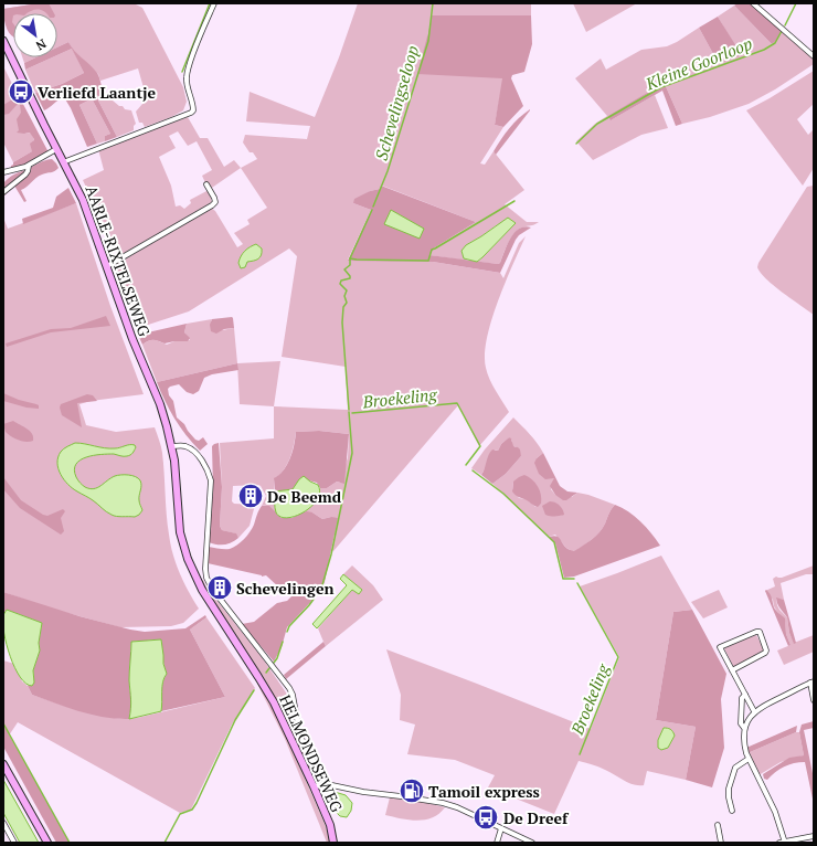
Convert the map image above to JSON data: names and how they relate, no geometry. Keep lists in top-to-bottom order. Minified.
{"streets":{"street":["AARLE-RIXTELSEWEG","HELMONDSEWEG"]},"crossings":[["AARLE-RIXTELSEWEG","HELMONDSEWEG"]],"water":["Kleine Goorloop","Schevelingseloop","Broekeling"],"places":{"bus stop":["Verliefd Laantje","De Dreef"],"building":["De Beemd","Schevelingen"],"fuel station":["Tamoil express"]},"north":"bottom right"}
